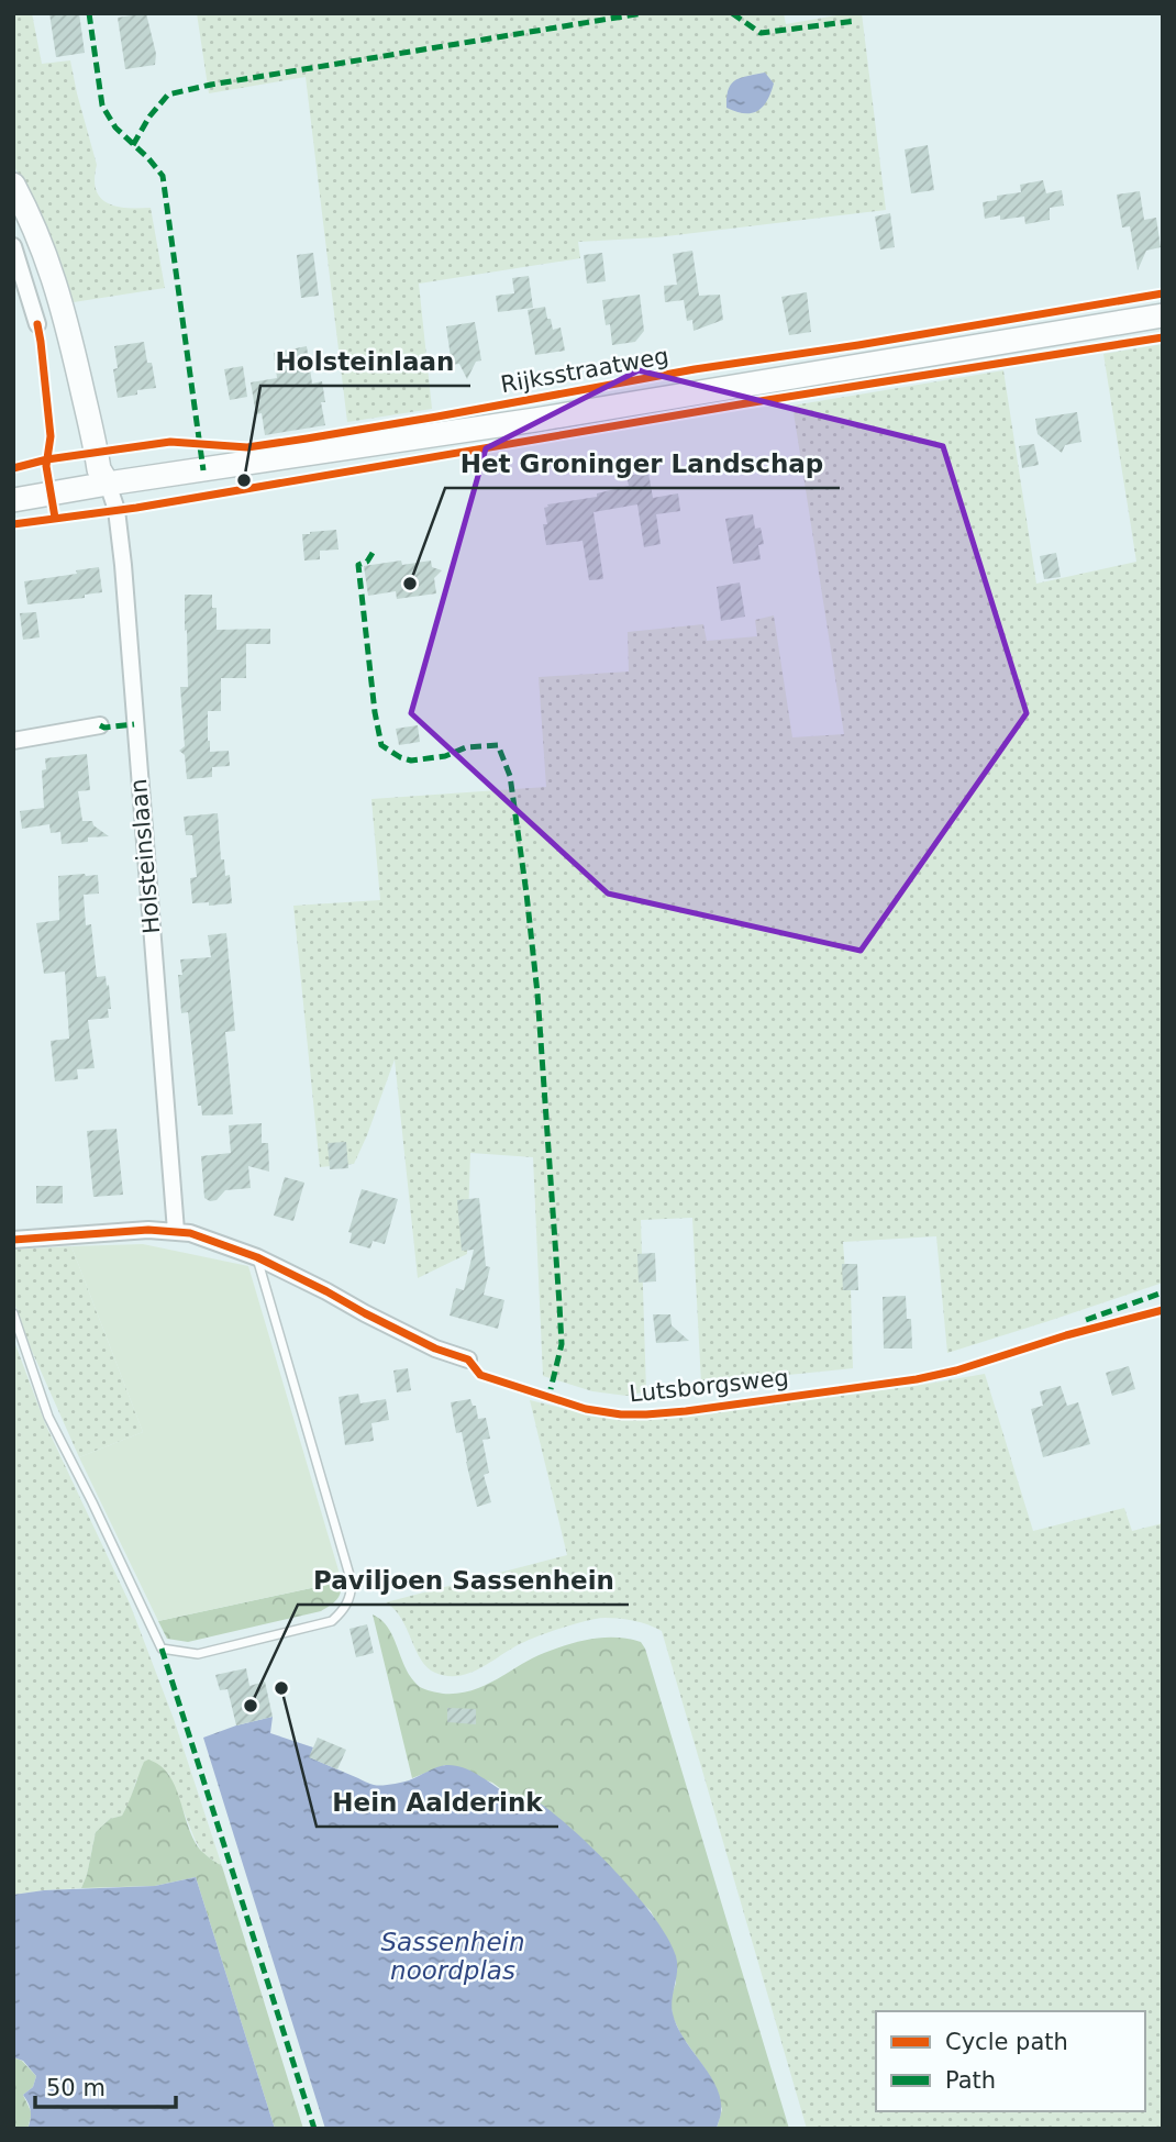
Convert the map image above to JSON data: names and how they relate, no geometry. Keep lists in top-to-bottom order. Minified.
{"streets":{"main road":["Rijksstraatweg"],"street":["Holsteinslaan"],"cycle path":["Lutsborgsweg"]},"crossings":[["Rijksstraatweg","Holsteinslaan"]],"water":["Sassenhein noordplas"],"places":["Holsteinlaan","Het Groninger Landschap","Hein Aalderink","Paviljoen Sassenhein"],"legend":["Cycle path","Path"],"scale_bar":"50 m"}
